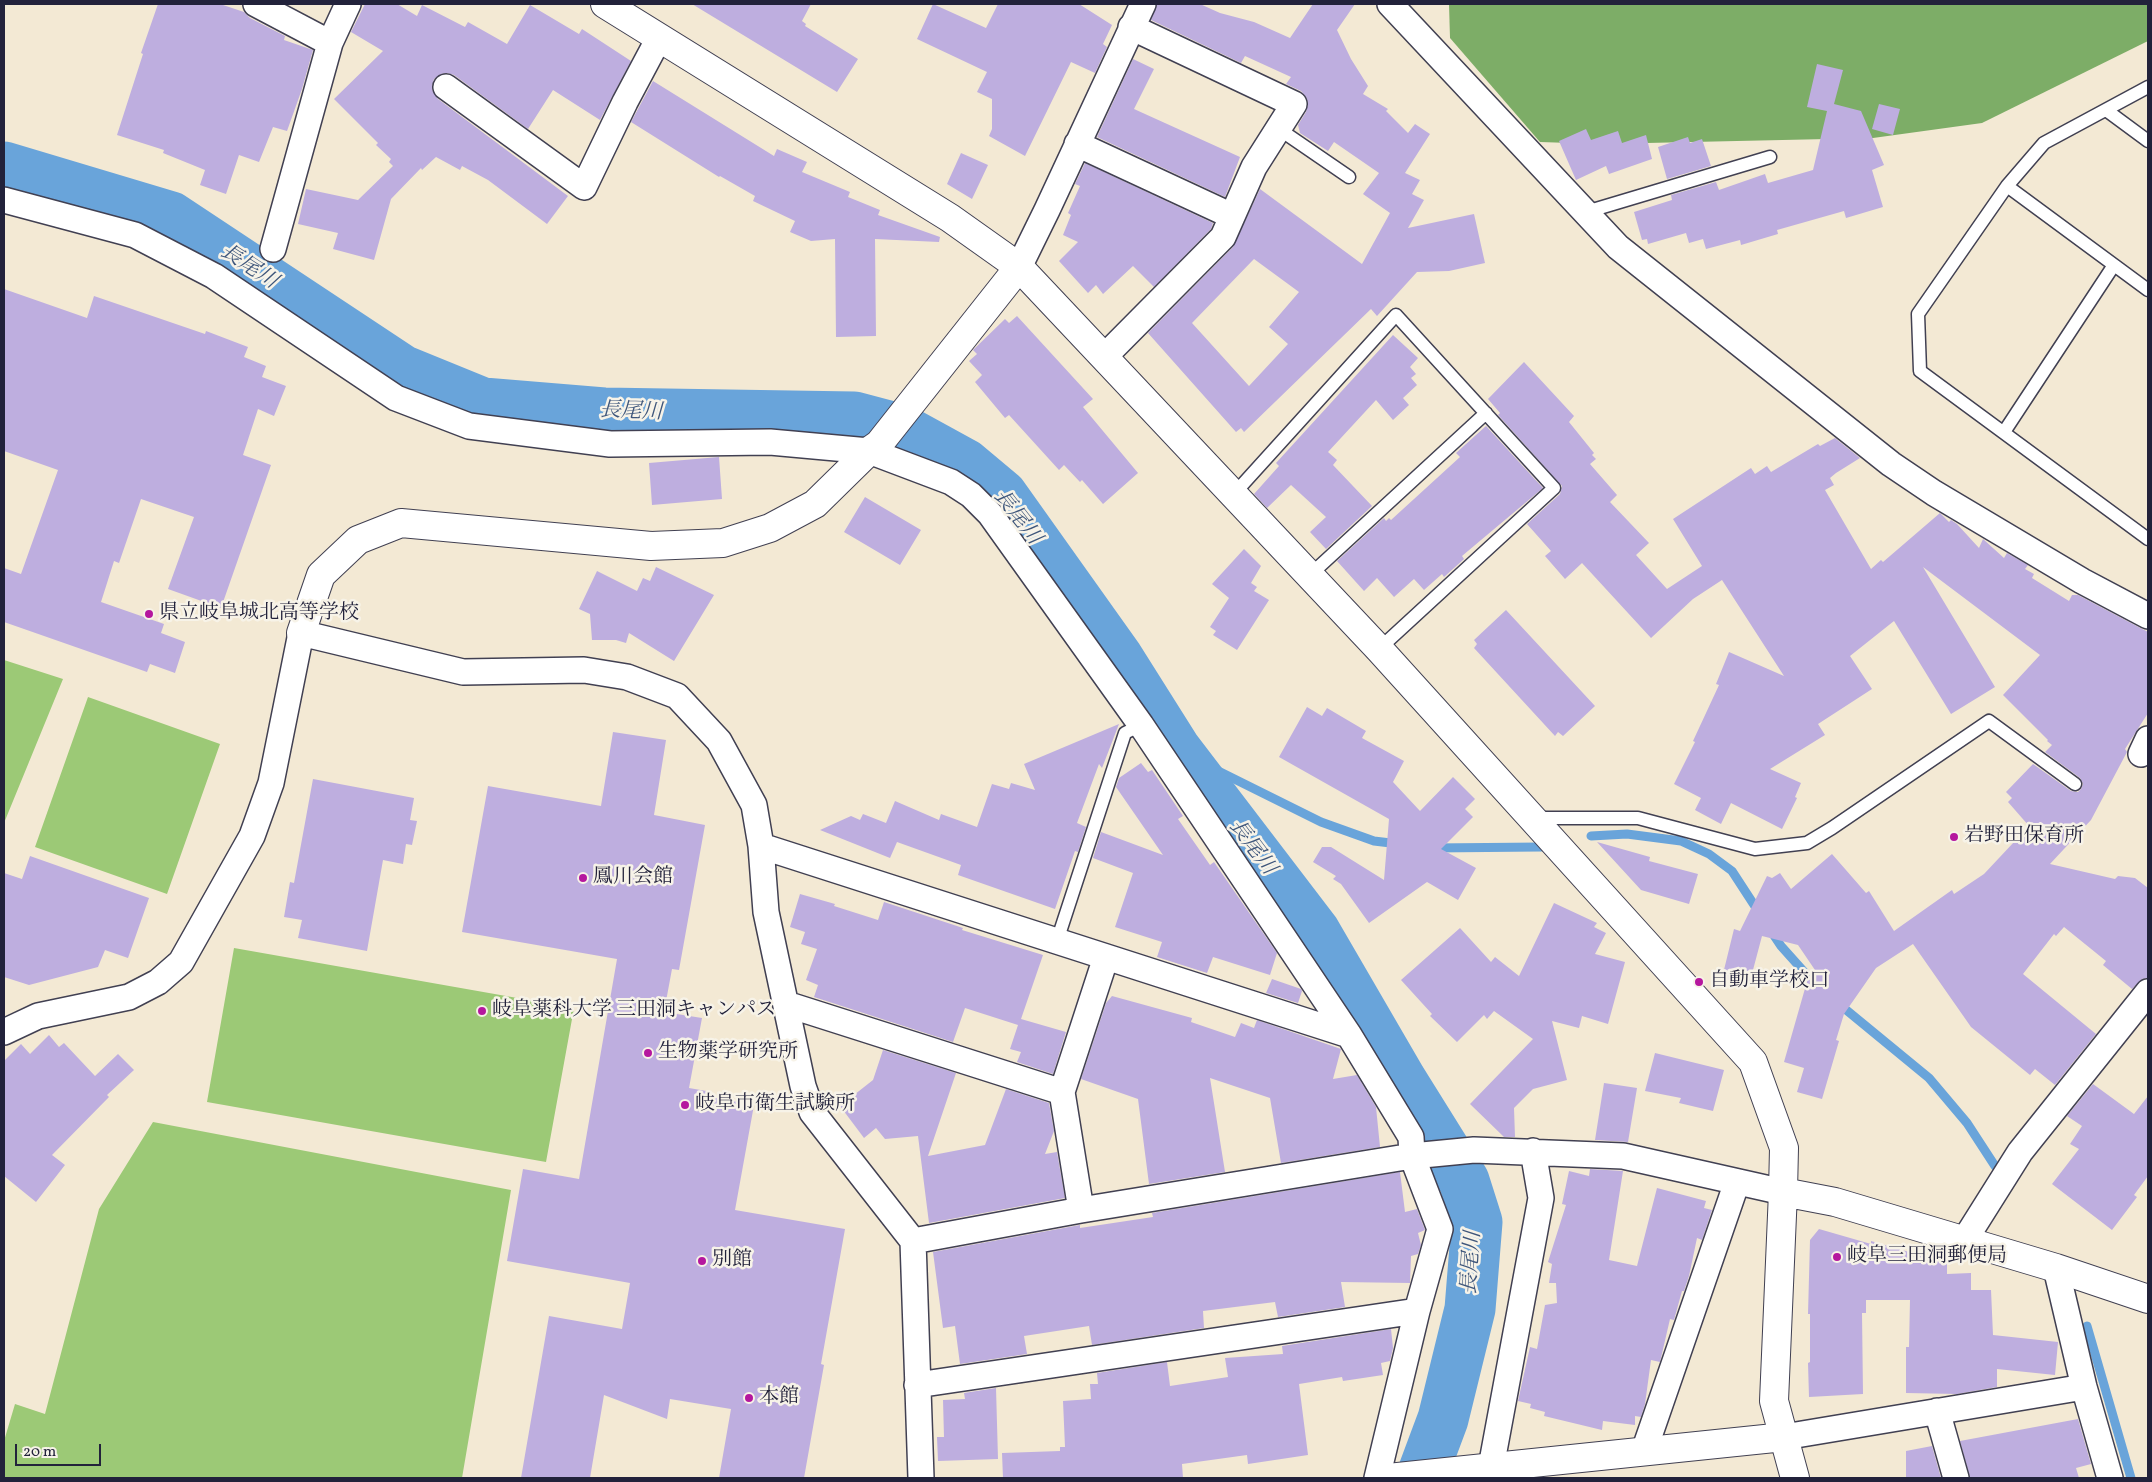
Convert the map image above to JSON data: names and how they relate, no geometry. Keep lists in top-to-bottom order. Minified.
{"water":["長尾川"],"places":["県立岐阜城北高等学校","岩野田保育所","鳳川会館","自動車学校口","岐阜薬科大学 三田洞キャンパス","生物薬学研究所","岐阜市衛生試験所","岐阜三田洞郵便局","別館","本館"],"scale_bar":"20 m"}
